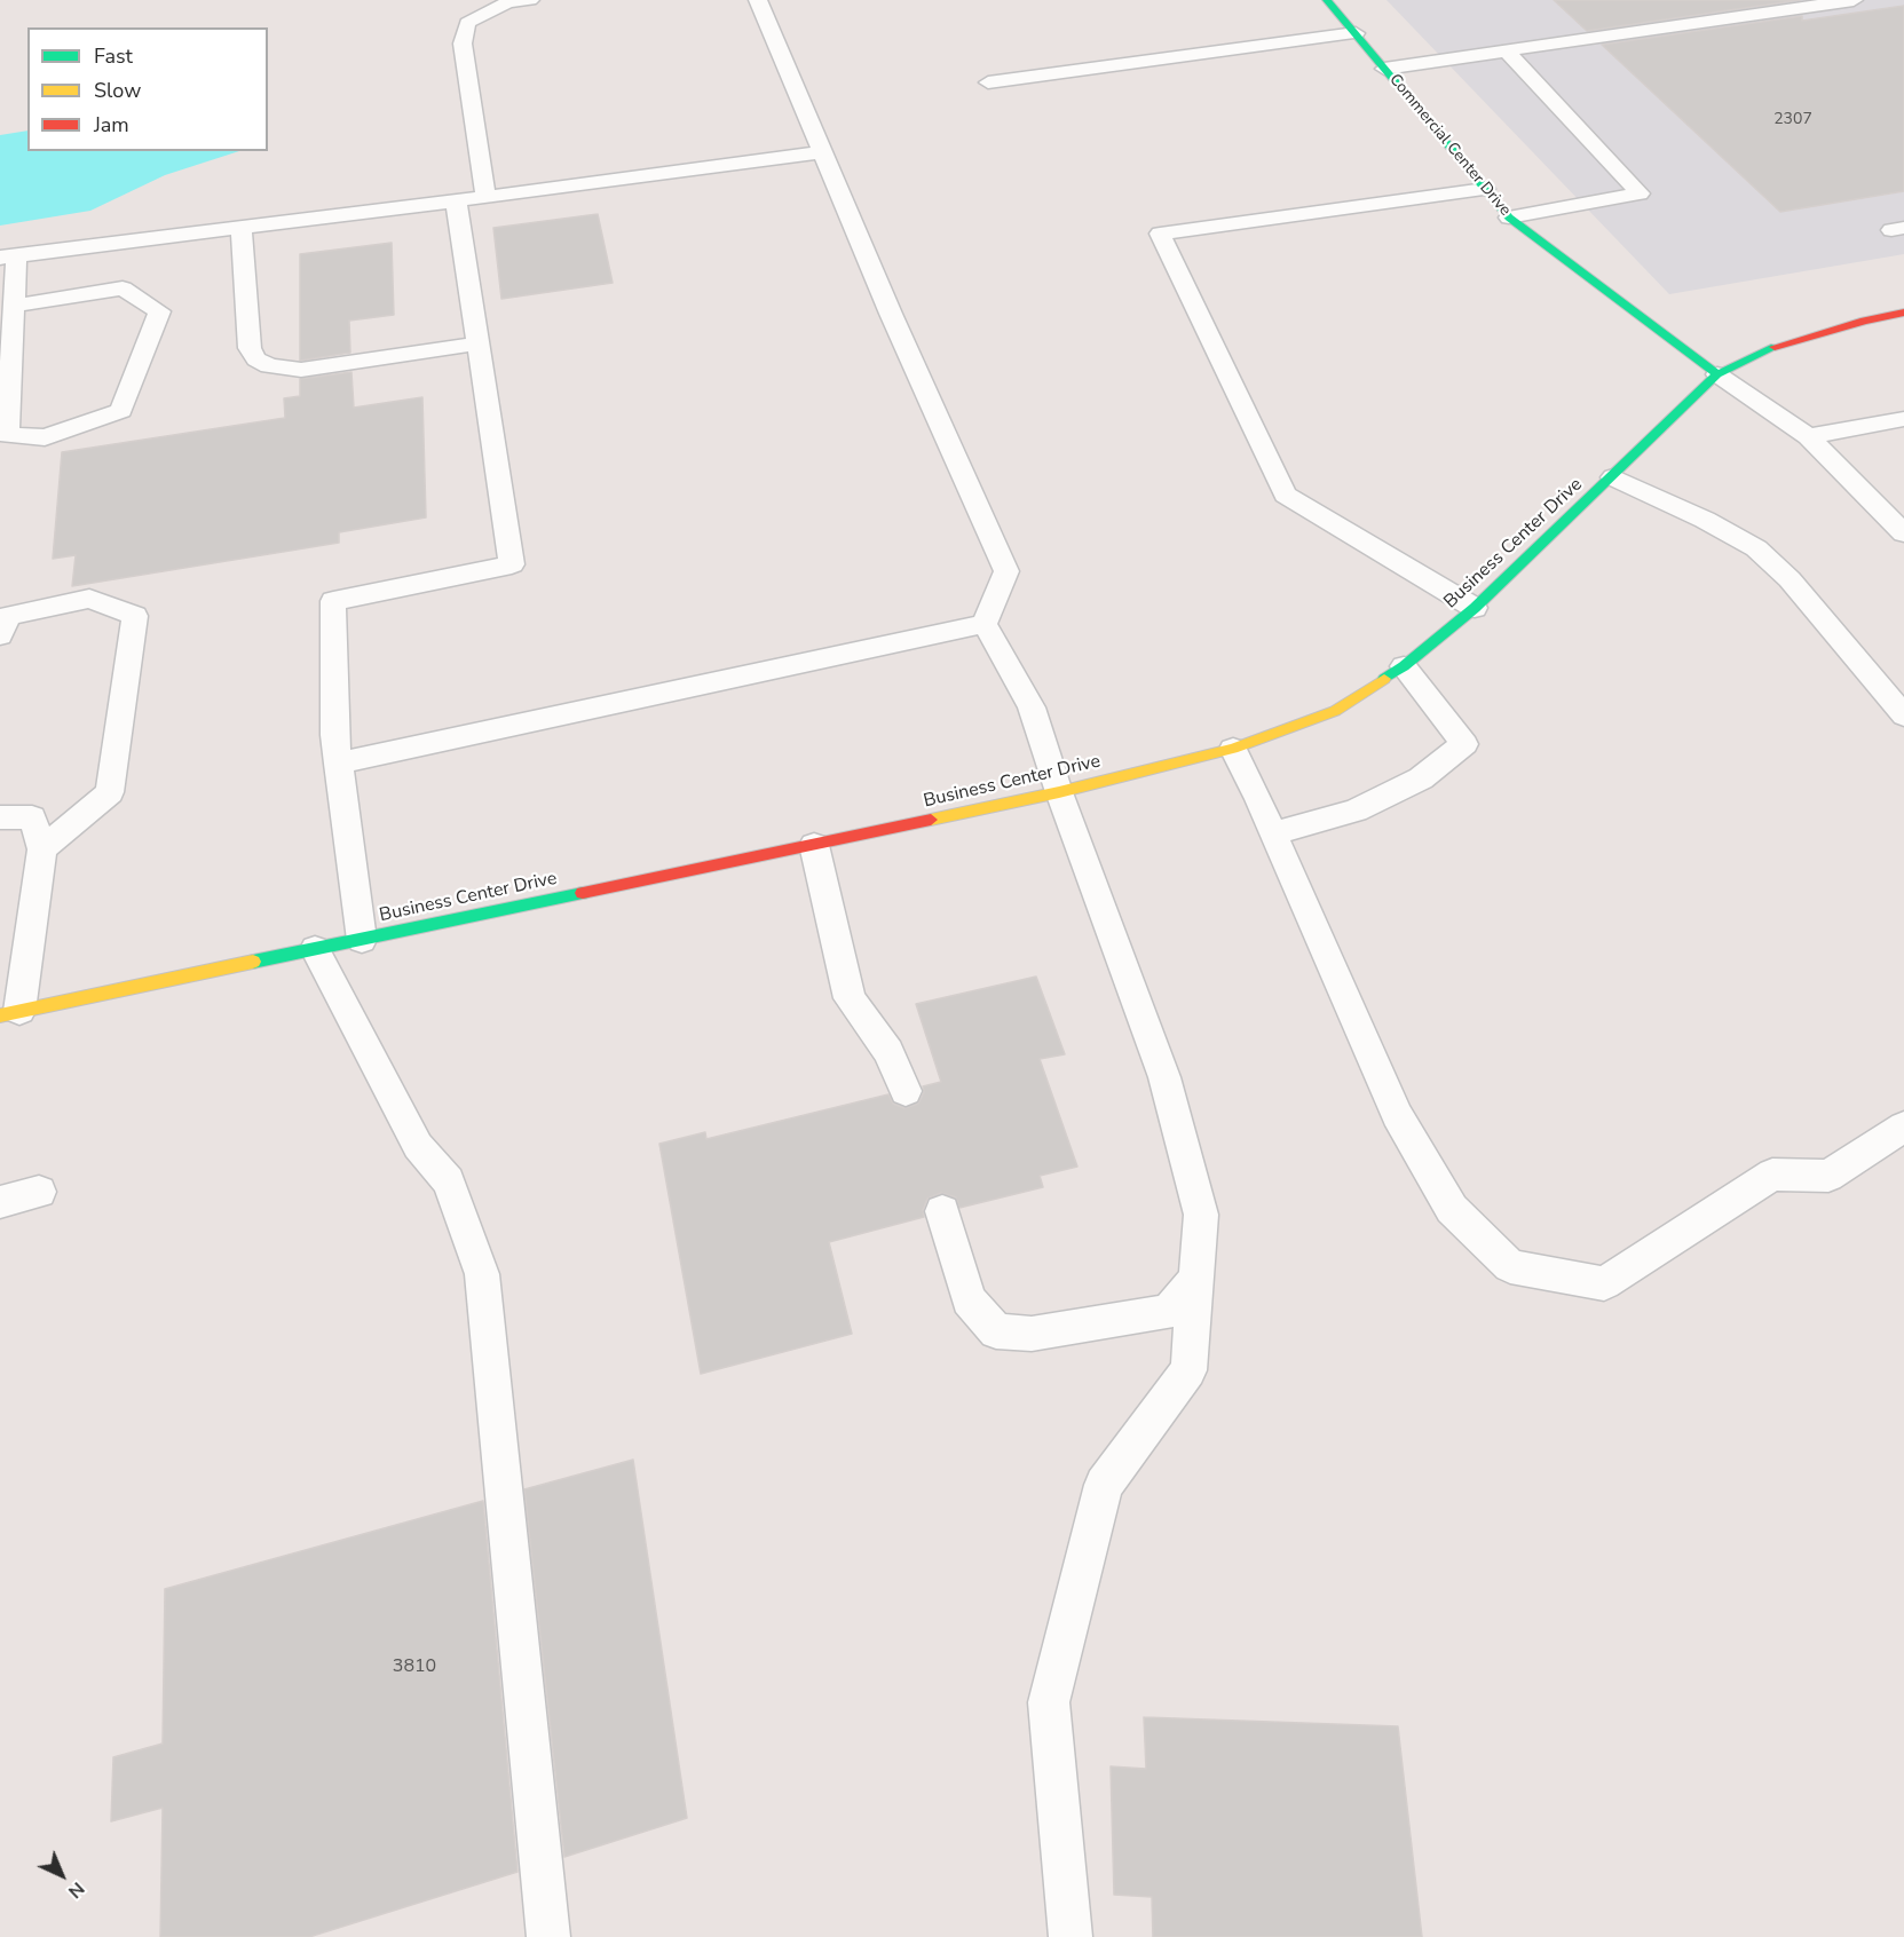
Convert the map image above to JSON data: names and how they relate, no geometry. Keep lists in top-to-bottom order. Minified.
{"streets":{"street":["Commercial Center Drive","Business Center Drive"]},"crossings":[["Commercial Center Drive","Business Center Drive"]],"house_numbers":["2307","3810"],"legend":["Fast","Slow","Jam"],"north":"bottom right"}
